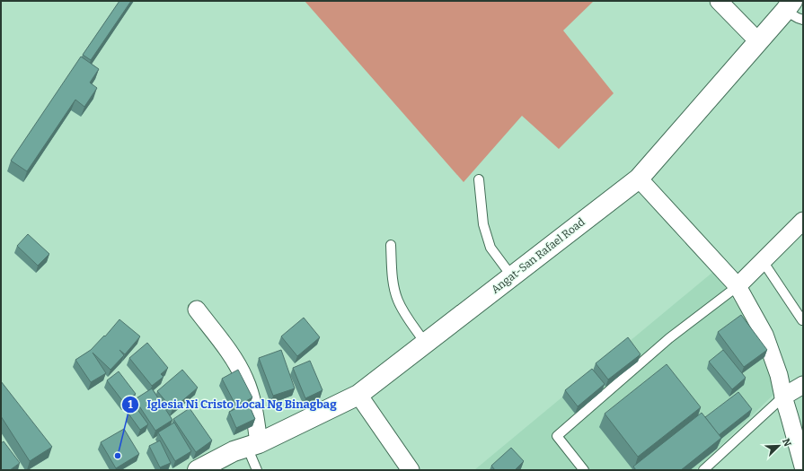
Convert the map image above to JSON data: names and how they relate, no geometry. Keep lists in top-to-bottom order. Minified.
{"streets":{"main road":["Angat-San Rafael Road"]},"places":["Iglesia Ni Cristo Local Ng Binagbag"],"north":"top right"}
